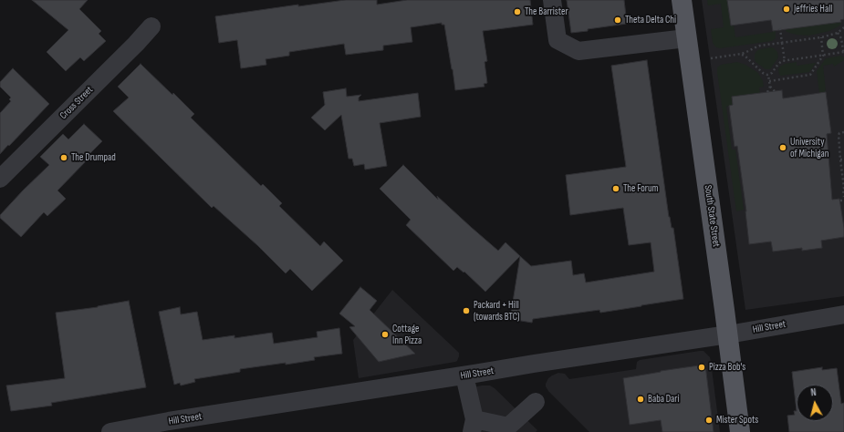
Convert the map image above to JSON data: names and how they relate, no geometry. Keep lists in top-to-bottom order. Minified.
{"streets":{"main road":["South State Street"],"street":["Cross Street","Hill Street"]},"crossings":[["South State Street","Hill Street"]],"places":["Jeffries Hall","The Barrister","Theta Delta Chi","University of Michigan","The Drumpad","The Forum","Packard + Hill (towards BTC)","Cottage Inn Pizza","Pizza Bob's","Baba Dari","Mister Spots"],"north":"top"}
